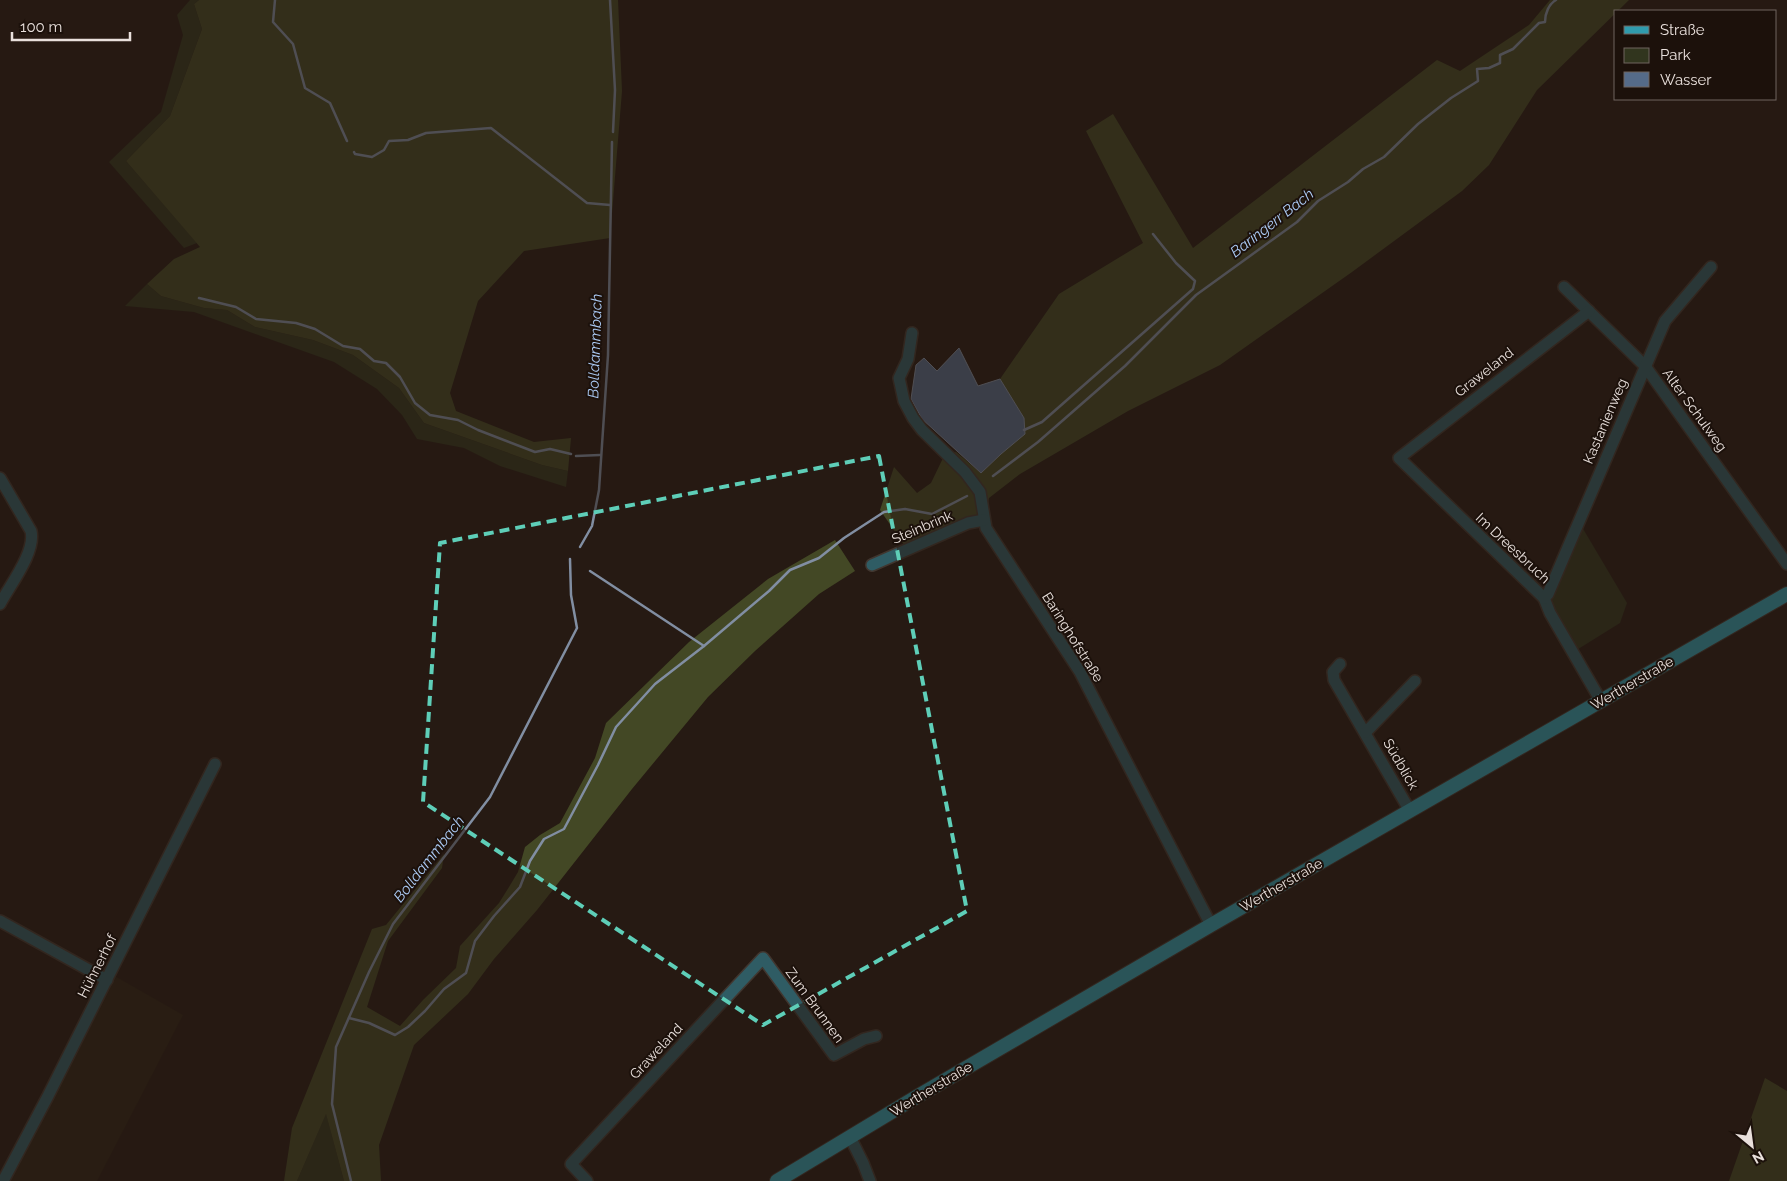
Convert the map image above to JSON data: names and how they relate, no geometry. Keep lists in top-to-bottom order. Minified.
{"streets":{"main road":["Wertherstraße"],"street":["Graweland","Alter Schulweg","Kastanienweg","Steinbrink","Im Dreesbruch","Baringhofstraße","Südblick","Hühnerhof","Zum Brunnen"]},"crossings":[["Graweland","Alter Schulweg"],["Graweland","Im Dreesbruch"],["Graweland","Zum Brunnen"],["Alter Schulweg","Kastanienweg"],["Kastanienweg","Im Dreesbruch"],["Steinbrink","Baringhofstraße"],["Im Dreesbruch","Wertherstraße"],["Baringhofstraße","Wertherstraße"],["Wertherstraße","Südblick"]],"water":["Baringerr Bach","Bolldammbach"],"legend":["Straße","Park","Wasser"],"scale_bar":"100 m","north":"bottom right"}
